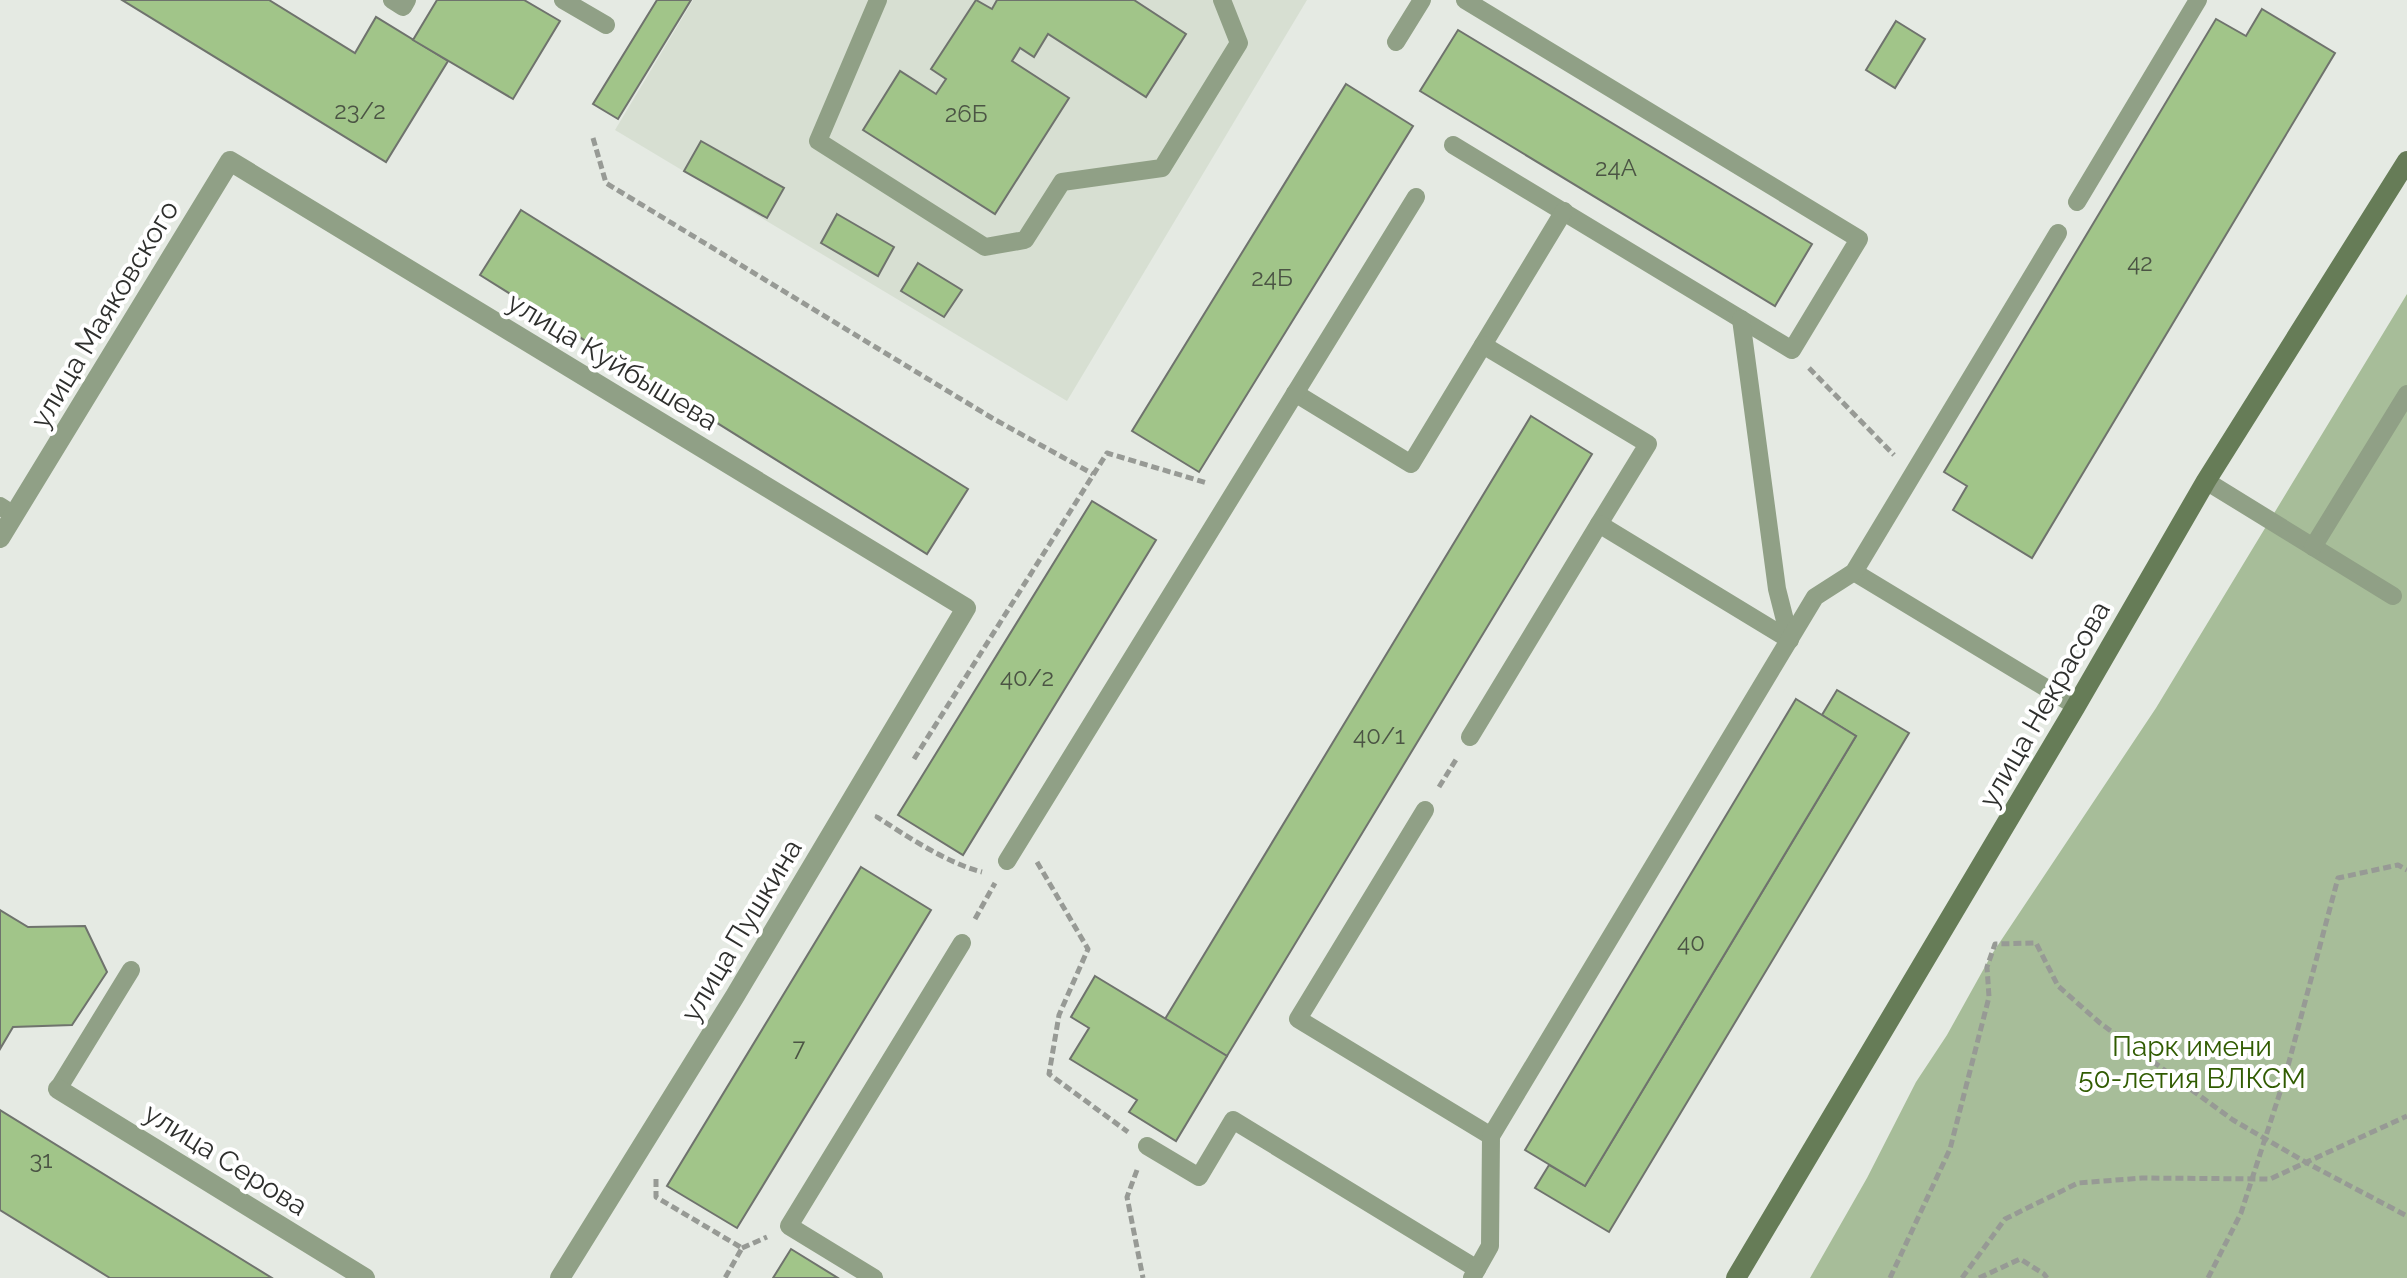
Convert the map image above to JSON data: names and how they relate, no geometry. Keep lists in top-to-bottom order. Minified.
{"streets":{"street":["улица Маяковского","улица Куйбышева","улица Некрасова","улица Пушкина","улица Серова"]},"crossings":[["улица Маяковского","улица Куйбышева"],["улица Куйбышева","улица Пушкина"]],"parks":["Парк имени 50-летия ВЛКСМ"],"house_numbers":["23/2","26Б","24А","42","24Б","40/2","40/1","40","7","31"]}
